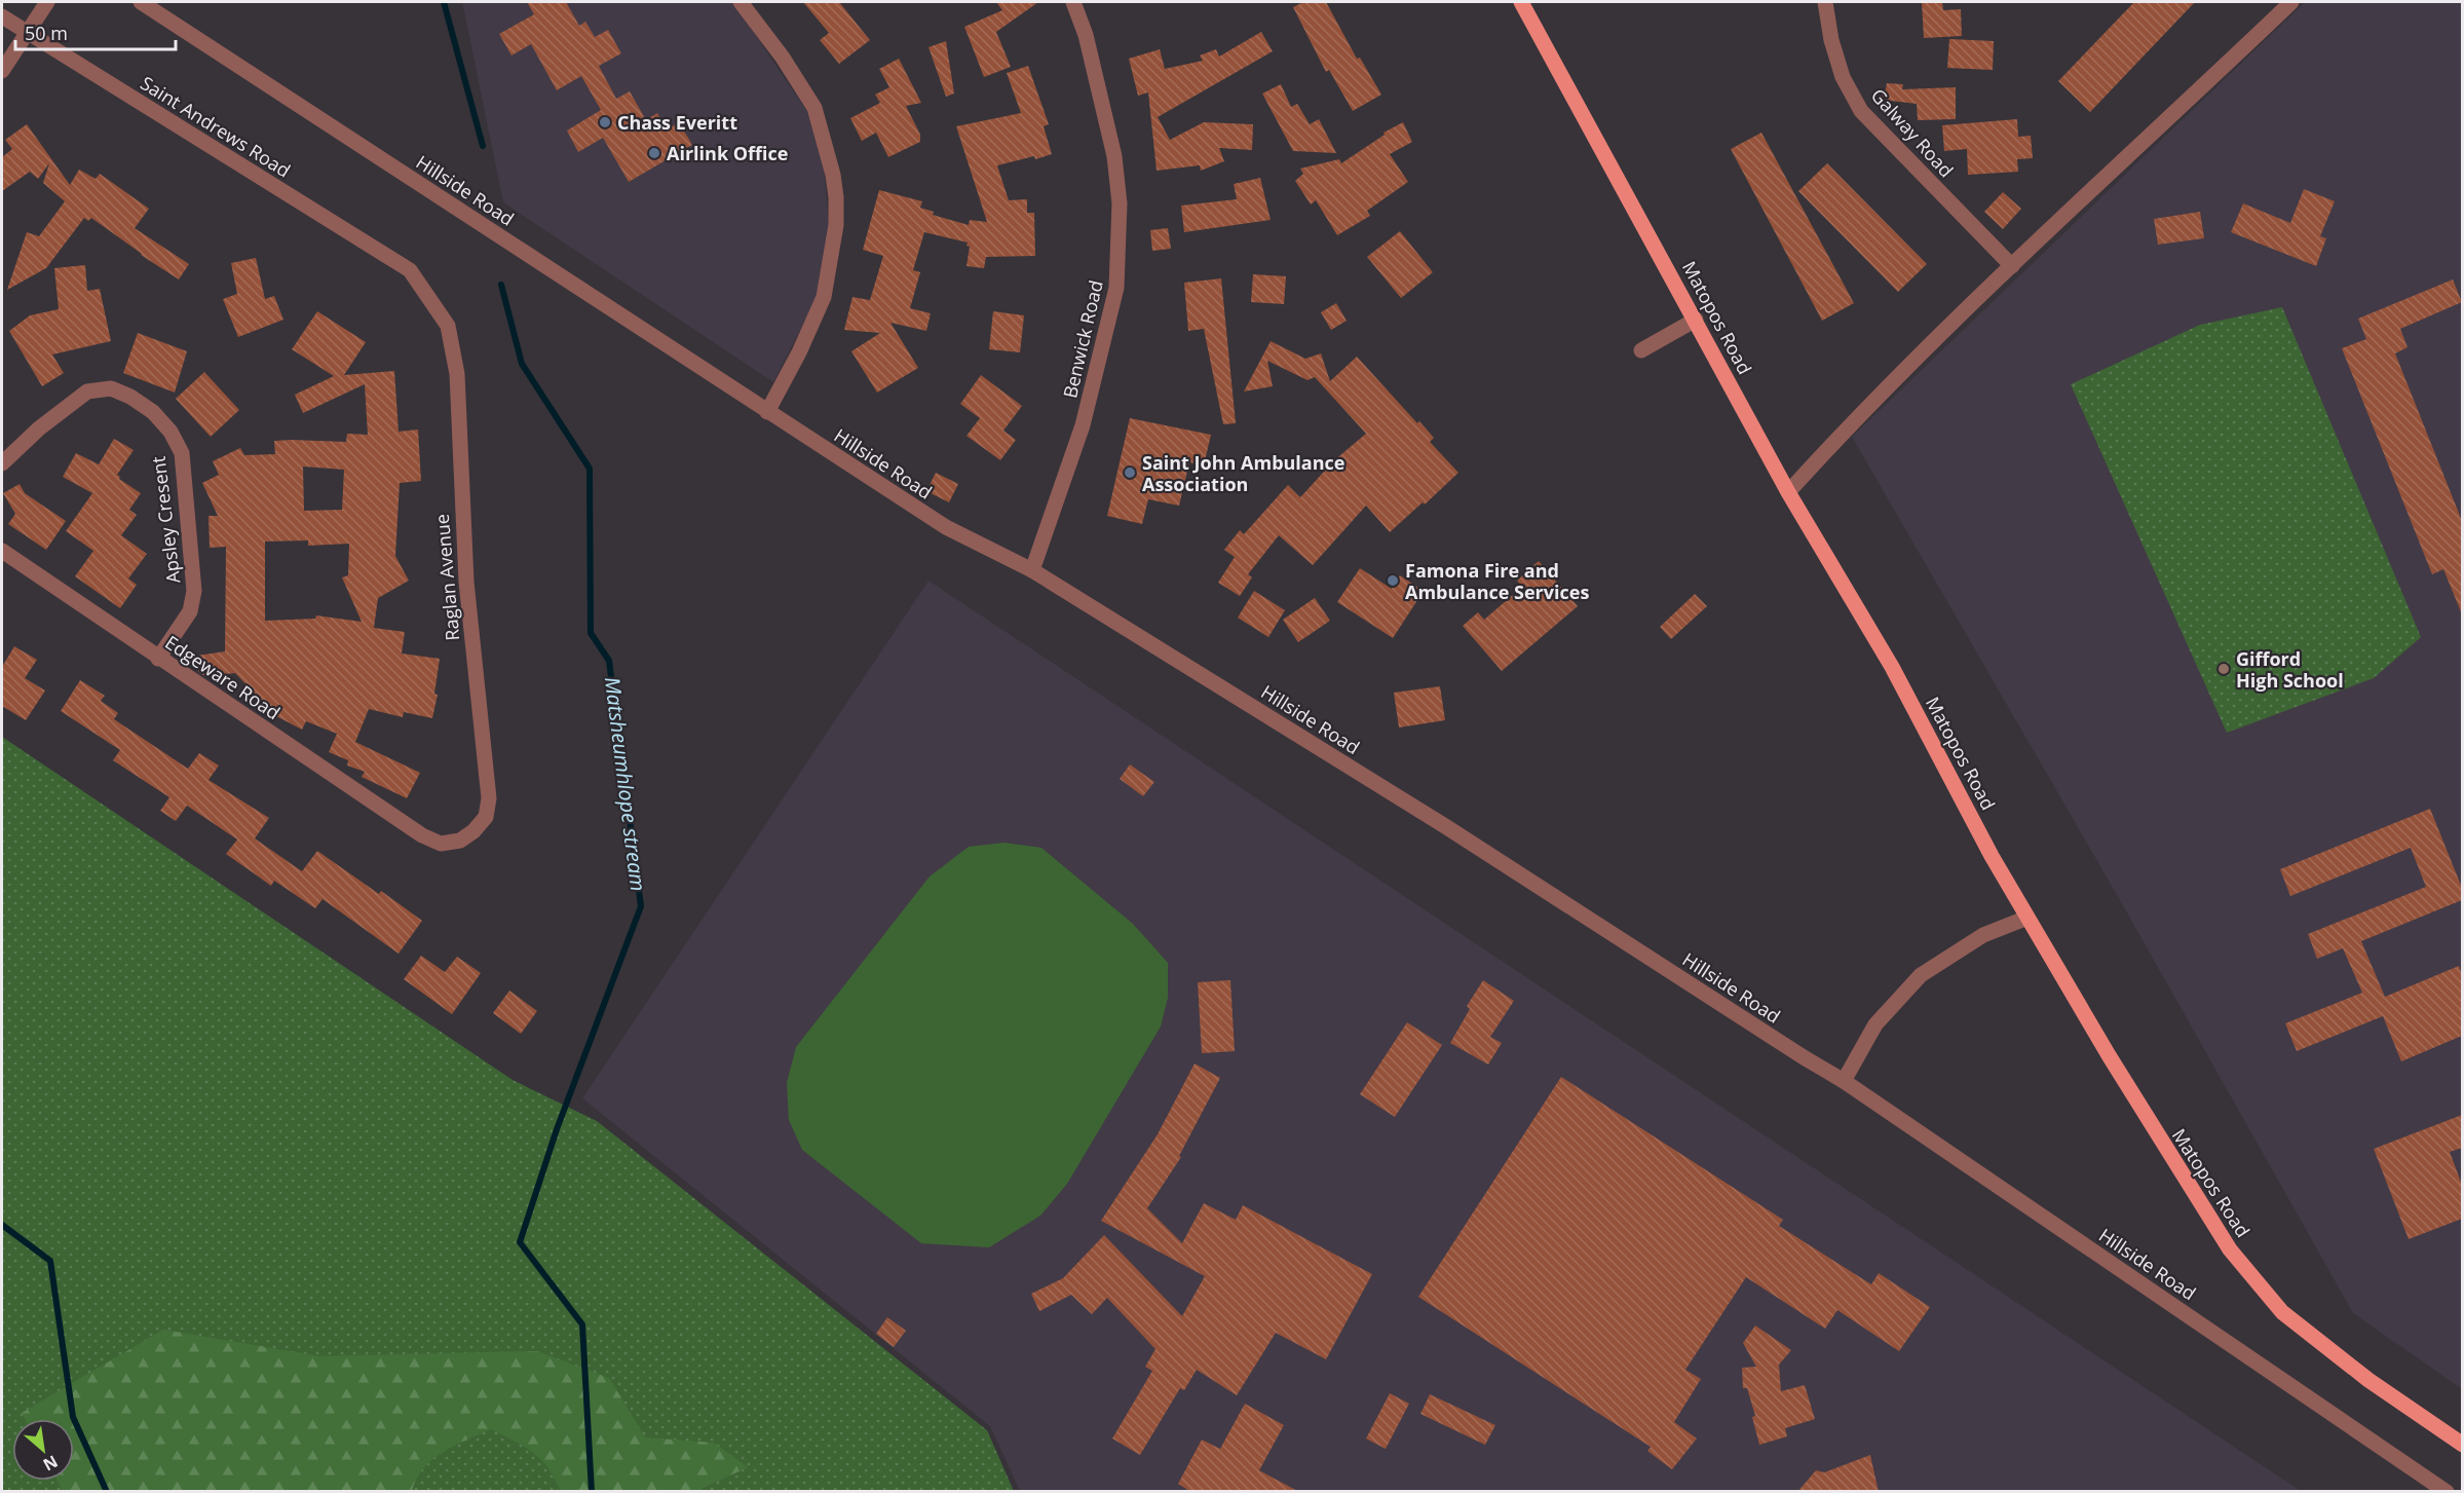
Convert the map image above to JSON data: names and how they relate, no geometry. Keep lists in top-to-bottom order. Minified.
{"streets":{"main road":["Matopos Road"],"street":["Saint Andrews Road","Galway Road","Hillside Road","Benwick Road","Apsley Cresent","Raglan Avenue","Edgeware Road"]},"crossings":[["Saint Andrews Road","Raglan Avenue"],["Hillside Road","Benwick Road"],["Apsley Cresent","Edgeware Road"],["Raglan Avenue","Edgeware Road"]],"water":["Matsheumhlope stream"],"places":["Chass Everitt","Airlink Office","Saint John Ambulance Association","Famona Fire and Ambulance Services","Gifford High School"],"scale_bar":"50 m","north":"bottom right"}
